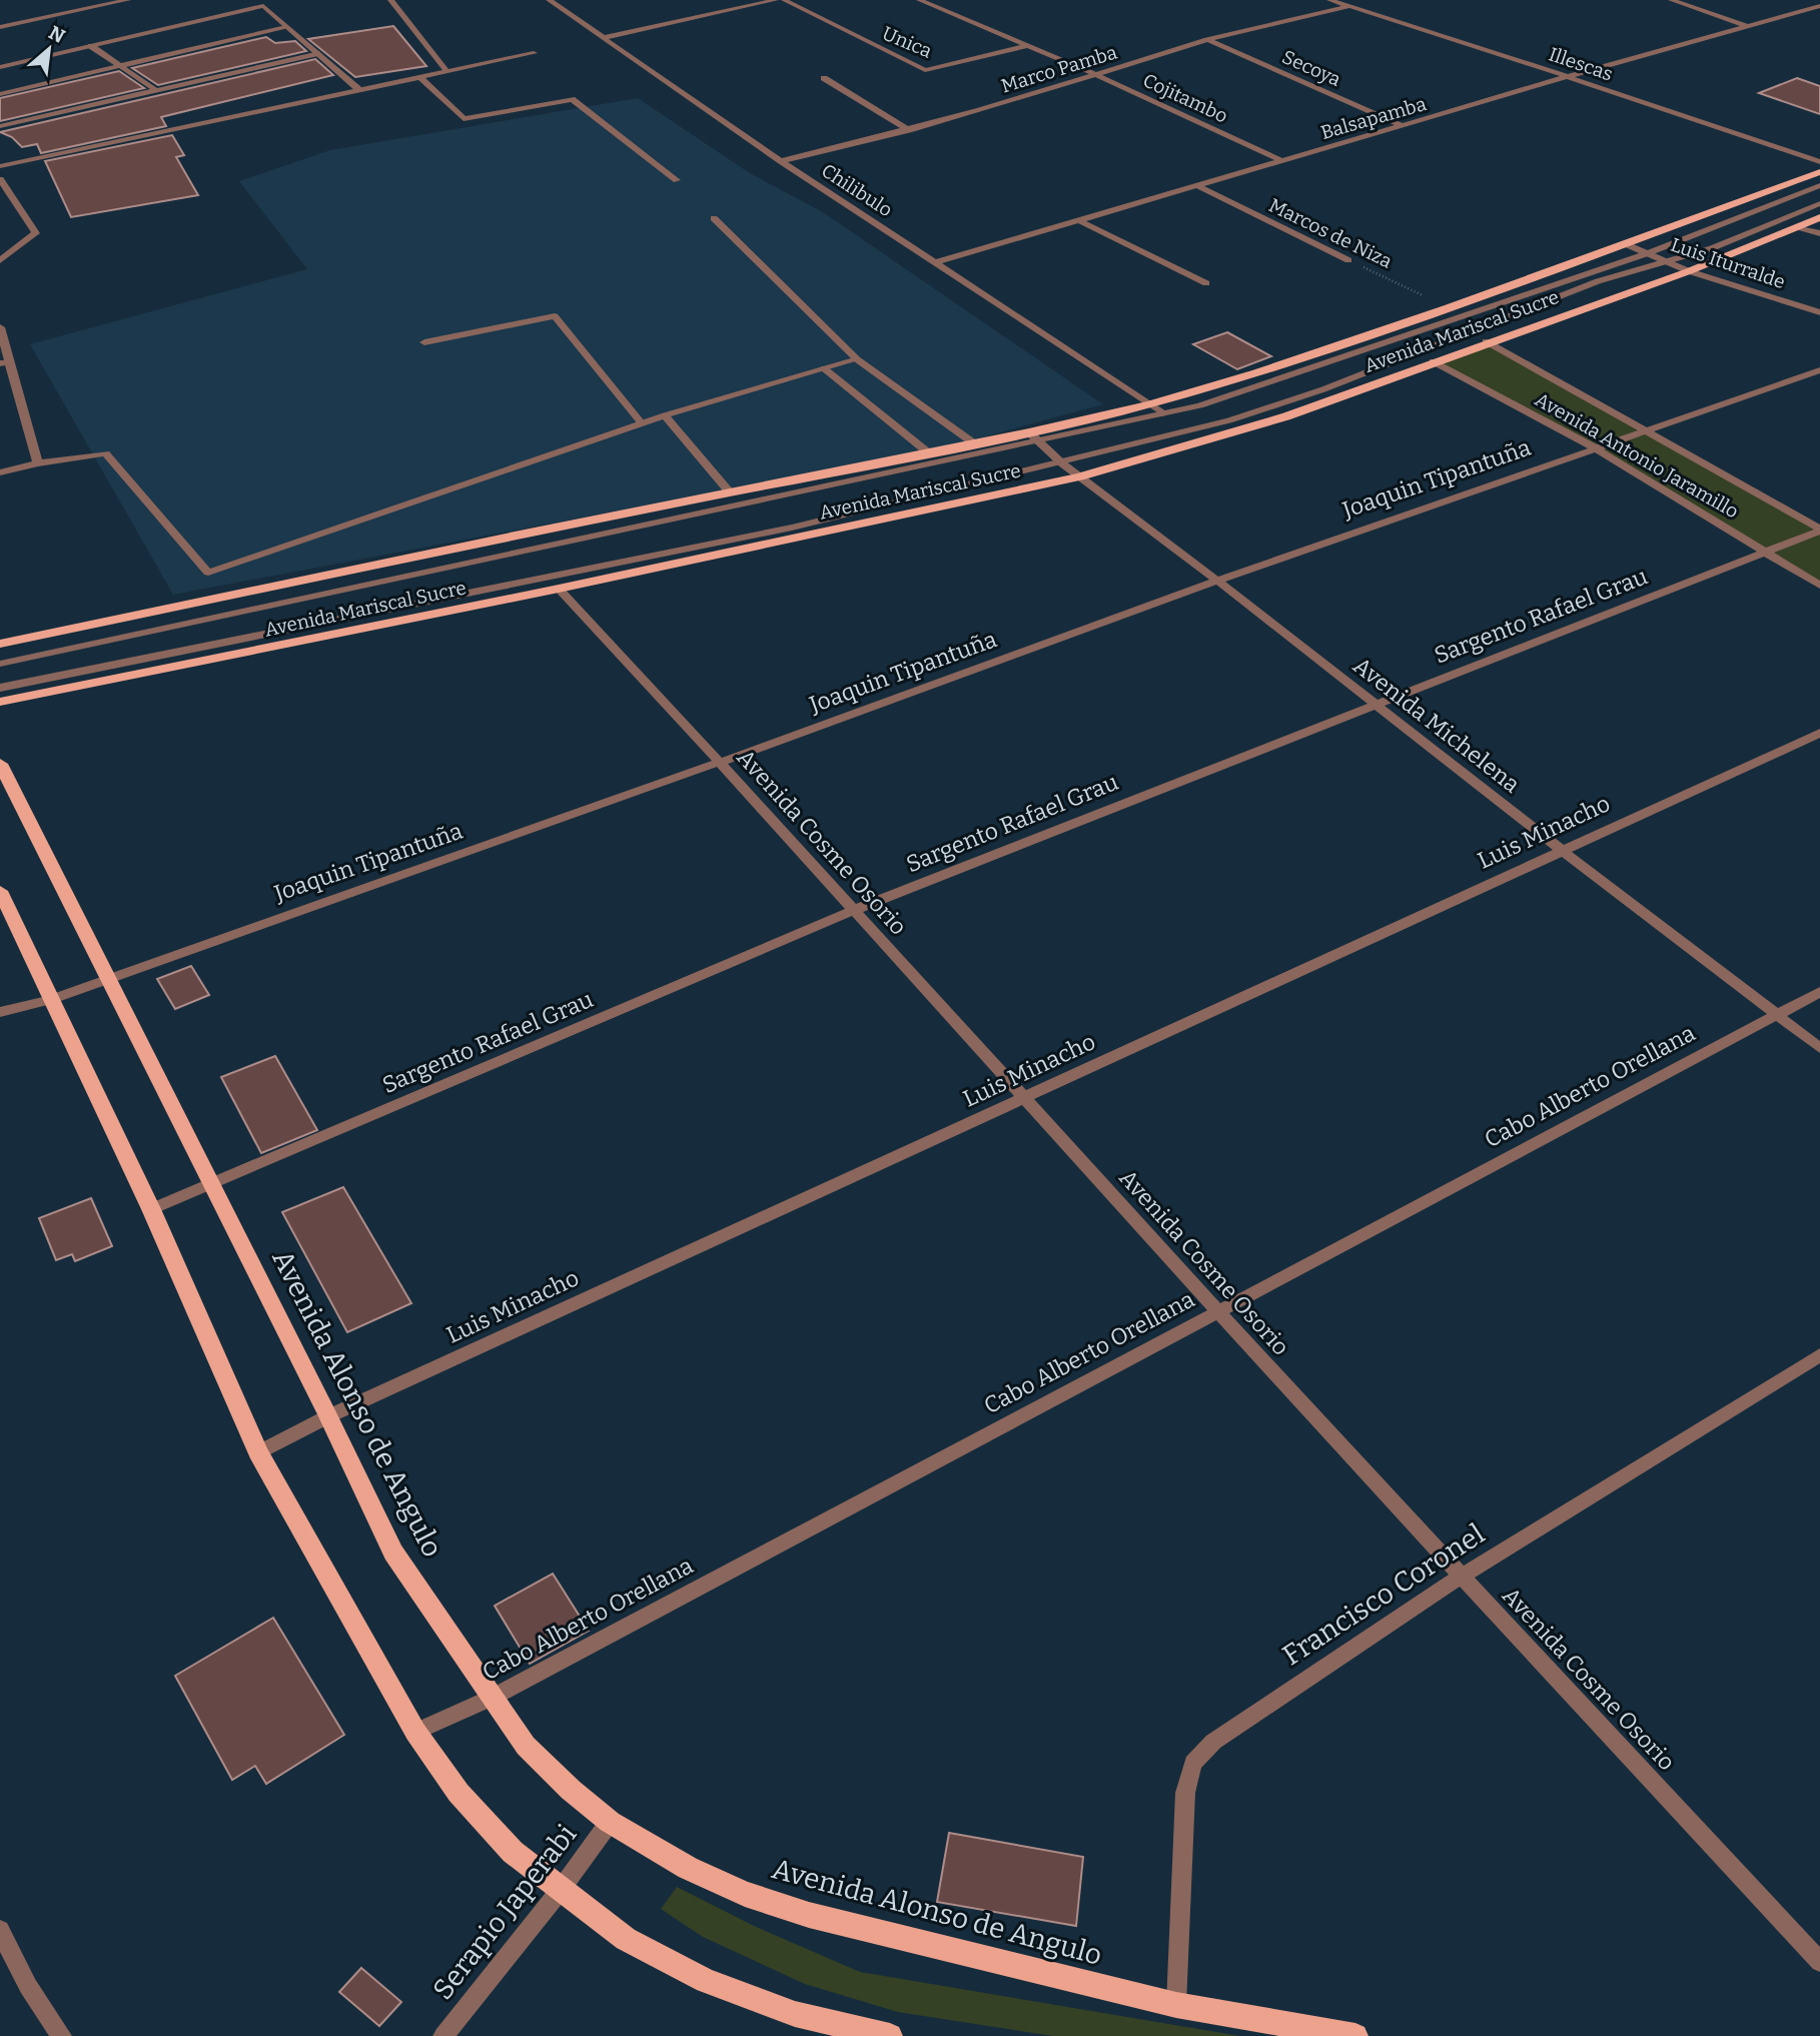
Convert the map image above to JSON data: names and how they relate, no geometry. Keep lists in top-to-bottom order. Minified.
{"streets":{"main road":["Avenida Mariscal Sucre","Avenida Alonso de Angulo"],"street":["Unica","Illescas","Secoya","Marco Pamba","Cojitambo","Balsapamba","Chilibulo","Marcos de Niza","Luis Iturralde","Avenida Antonio Jaramillo","Joaquin Tipantuña","Sargento Rafael Grau","Avenida Michelena","Luis Minacho","Avenida Cosme Osorio","Cabo Alberto Orellana","Francisco Coronel","Serapio Japerabi"]},"crossings":[["Unica","Cojitambo"],["Illescas","Marco Pamba"],["Illescas","Balsapamba"],["Secoya","Marco Pamba"],["Secoya","Balsapamba"],["Marco Pamba","Cojitambo"],["Marco Pamba","Chilibulo"],["Cojitambo","Balsapamba"],["Balsapamba","Chilibulo"],["Balsapamba","Marcos de Niza"],["Chilibulo","Avenida Mariscal Sucre"],["Marcos de Niza","Avenida Mariscal Sucre"],["Luis Iturralde","Avenida Mariscal Sucre"],["Avenida Mariscal Sucre","Avenida Antonio Jaramillo"],["Avenida Mariscal Sucre","Avenida Michelena"],["Avenida Mariscal Sucre","Avenida Cosme Osorio"],["Avenida Antonio Jaramillo","Joaquin Tipantuña"],["Avenida Antonio Jaramillo","Sargento Rafael Grau"],["Joaquin Tipantuña","Avenida Michelena"],["Joaquin Tipantuña","Avenida Cosme Osorio"],["Joaquin Tipantuña","Avenida Alonso de Angulo"],["Sargento Rafael Grau","Avenida Michelena"],["Sargento Rafael Grau","Avenida Cosme Osorio"],["Sargento Rafael Grau","Avenida Alonso de Angulo"],["Avenida Michelena","Luis Minacho"],["Avenida Michelena","Cabo Alberto Orellana"],["Luis Minacho","Avenida Cosme Osorio"],["Luis Minacho","Avenida Alonso de Angulo"],["Avenida Cosme Osorio","Cabo Alberto Orellana"],["Avenida Cosme Osorio","Francisco Coronel"],["Cabo Alberto Orellana","Avenida Alonso de Angulo"],["Avenida Alonso de Angulo","Francisco Coronel"],["Avenida Alonso de Angulo","Serapio Japerabi"]],"north":"top right"}
